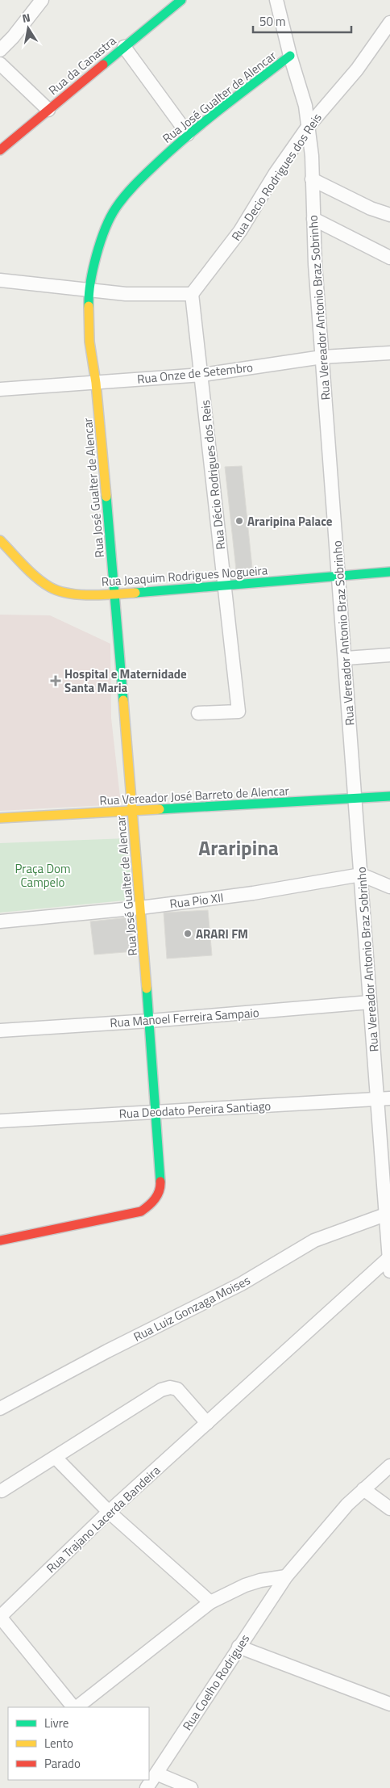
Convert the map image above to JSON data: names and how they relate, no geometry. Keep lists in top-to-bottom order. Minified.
{"streets":{"street":["Rua da Canastra","Rua José Gualter de Alencar","Rua Decio Rodrigues dos Reis","Rua Vereador Antonio Braz Sobrinho","Rua Onze de Setembro","Rua Décio Rodrigues dos Reis","Rua Joaquim Rodrigues Nogueira","Rua Vereador José Barreto de Alencar","Rua Pio XII","Rua Manoel Ferreira Sampaio","Rua Deodato Pereira Santiago","Rua Luiz Gonzaga Moises","Rua Trajano Lacerda Bandeira","Rua Coelho Rodrigues"]},"crossings":[["Rua José Gualter de Alencar","Rua Vereador Antonio Braz Sobrinho"],["Rua José Gualter de Alencar","Rua Onze de Setembro"],["Rua José Gualter de Alencar","Rua Joaquim Rodrigues Nogueira"],["Rua José Gualter de Alencar","Rua Vereador José Barreto de Alencar"],["Rua José Gualter de Alencar","Rua Pio XII"],["Rua José Gualter de Alencar","Rua Manoel Ferreira Sampaio"],["Rua José Gualter de Alencar","Rua Deodato Pereira Santiago"],["Rua Decio Rodrigues dos Reis","Rua Vereador Antonio Braz Sobrinho"],["Rua Decio Rodrigues dos Reis","Rua Décio Rodrigues dos Reis"],["Rua Vereador Antonio Braz Sobrinho","Rua Onze de Setembro"],["Rua Vereador Antonio Braz Sobrinho","Rua Joaquim Rodrigues Nogueira"],["Rua Vereador Antonio Braz Sobrinho","Rua Vereador José Barreto de Alencar"],["Rua Vereador Antonio Braz Sobrinho","Rua Pio XII"],["Rua Vereador Antonio Braz Sobrinho","Rua Manoel Ferreira Sampaio"],["Rua Vereador Antonio Braz Sobrinho","Rua Deodato Pereira Santiago"],["Rua Vereador Antonio Braz Sobrinho","Rua Luiz Gonzaga Moises"],["Rua Vereador Antonio Braz Sobrinho","Rua Trajano Lacerda Bandeira"],["Rua Onze de Setembro","Rua Décio Rodrigues dos Reis"],["Rua Décio Rodrigues dos Reis","Rua Joaquim Rodrigues Nogueira"]],"districts":["Araripina"],"parks":["Praça Dom Campelo"],"places":{"other":["Araripina Palace","ARARI FM"],"health":["Hospital e Maternidade Santa Maria"]},"legend":["Livre","Lento","Parado"],"scale_bar":"50 m","north":"top"}
